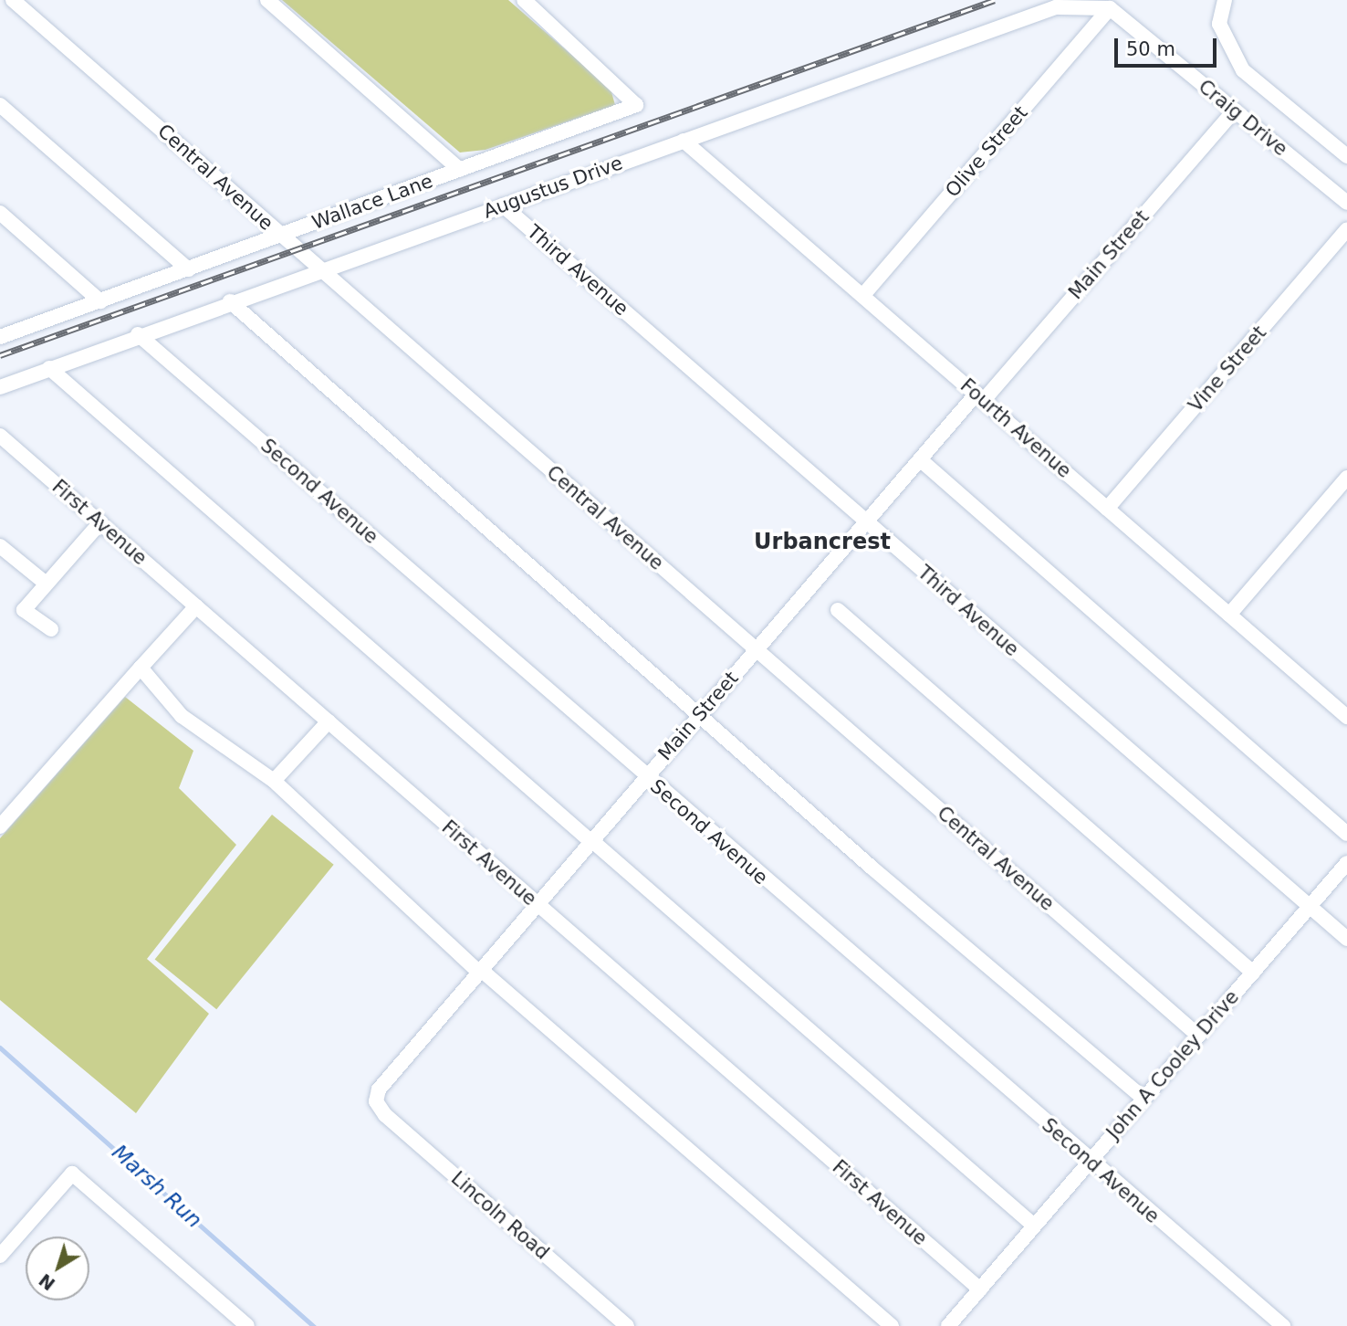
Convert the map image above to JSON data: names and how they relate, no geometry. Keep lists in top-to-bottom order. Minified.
{"streets":{"street":["Craig Drive","Olive Street","Central Avenue","Augustus Drive","Wallace Lane","Main Street","Third Avenue","Vine Street","Fourth Avenue","Second Avenue","First Avenue","John A Cooley Drive","Lincoln Road"]},"crossings":[["Craig Drive","Olive Street"],["Craig Drive","Augustus Drive"],["Craig Drive","Main Street"],["Olive Street","Augustus Drive"],["Olive Street","Fourth Avenue"],["Central Avenue","Augustus Drive"],["Central Avenue","Wallace Lane"],["Central Avenue","Main Street"],["Central Avenue","John A Cooley Drive"],["Augustus Drive","Third Avenue"],["Augustus Drive","Fourth Avenue"],["Augustus Drive","Second Avenue"],["Main Street","Third Avenue"],["Main Street","Fourth Avenue"],["Main Street","Second Avenue"],["Main Street","First Avenue"],["Main Street","Lincoln Road"],["Third Avenue","John A Cooley Drive"],["Vine Street","Fourth Avenue"],["Second Avenue","John A Cooley Drive"],["First Avenue","John A Cooley Drive"]],"districts":["Urbancrest"],"water":["Marsh Run"],"scale_bar":"50 m","north":"bottom left"}
